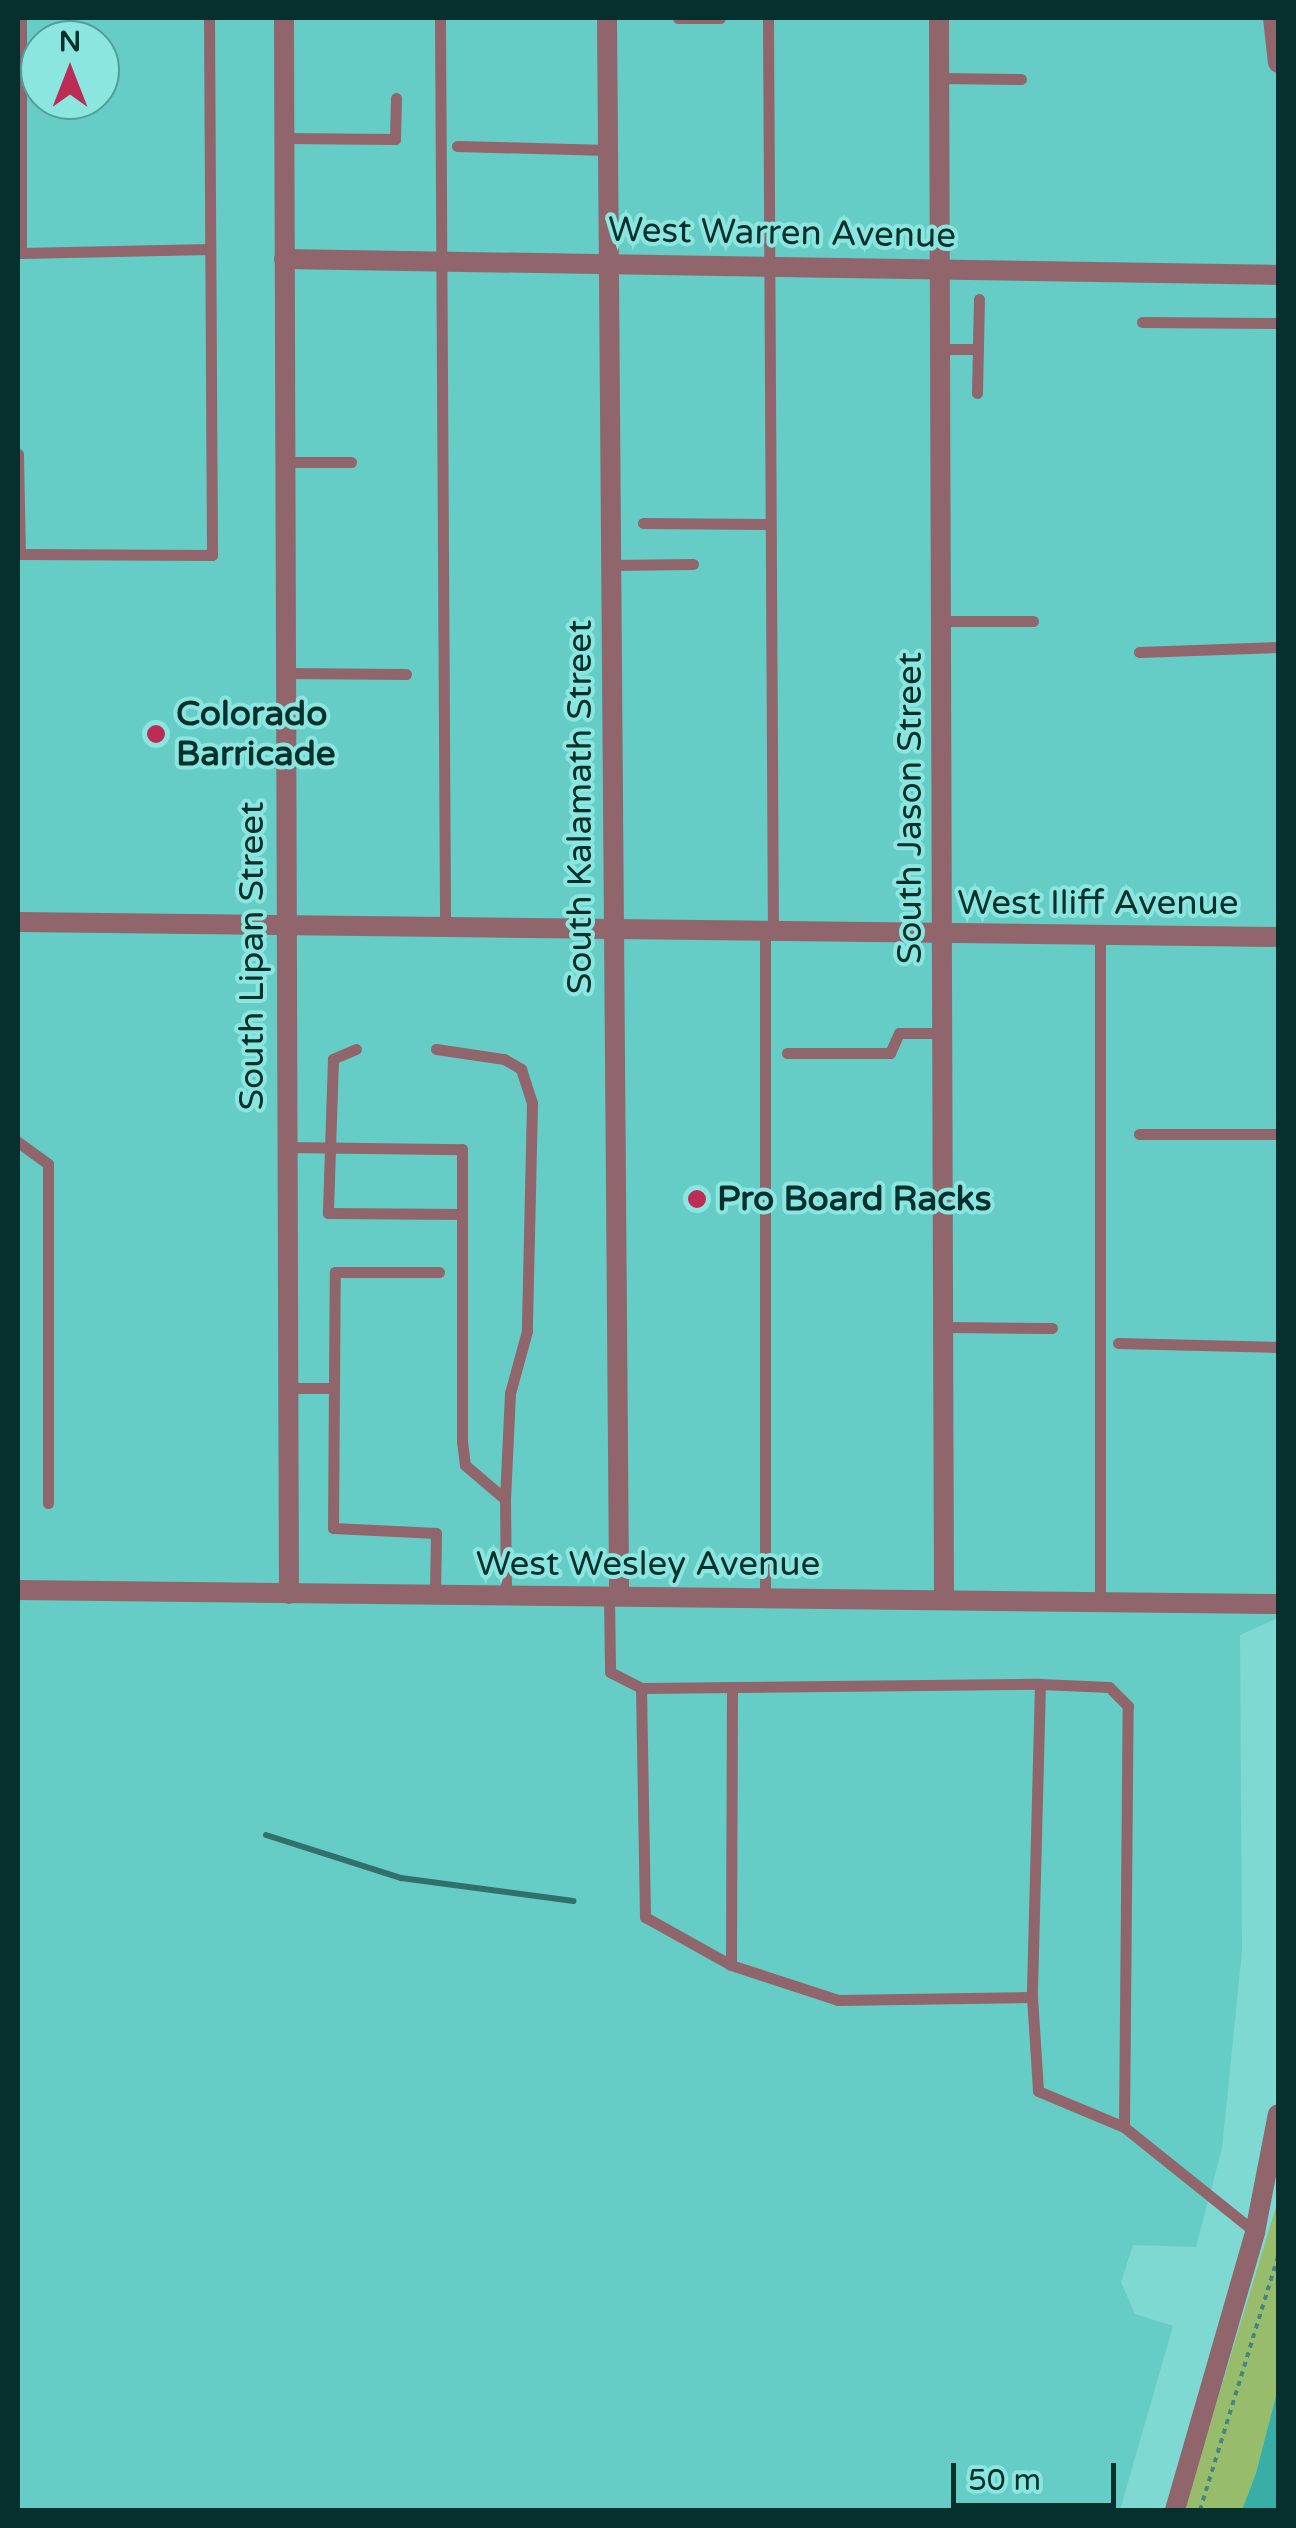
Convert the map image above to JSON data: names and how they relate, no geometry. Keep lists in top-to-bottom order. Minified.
{"streets":{"street":["West Warren Avenue","South Kalamath Street","South Jason Street","West Iliff Avenue","South Lipan Street","West Wesley Avenue"]},"crossings":[["West Warren Avenue","South Kalamath Street"],["West Warren Avenue","South Jason Street"],["West Warren Avenue","South Lipan Street"],["South Kalamath Street","West Iliff Avenue"],["South Kalamath Street","West Wesley Avenue"],["South Jason Street","West Iliff Avenue"],["South Jason Street","West Wesley Avenue"],["West Iliff Avenue","South Lipan Street"],["South Lipan Street","West Wesley Avenue"]],"places":["Colorado Barricade","Pro Board Racks"],"scale_bar":"50 m","north":"top"}
